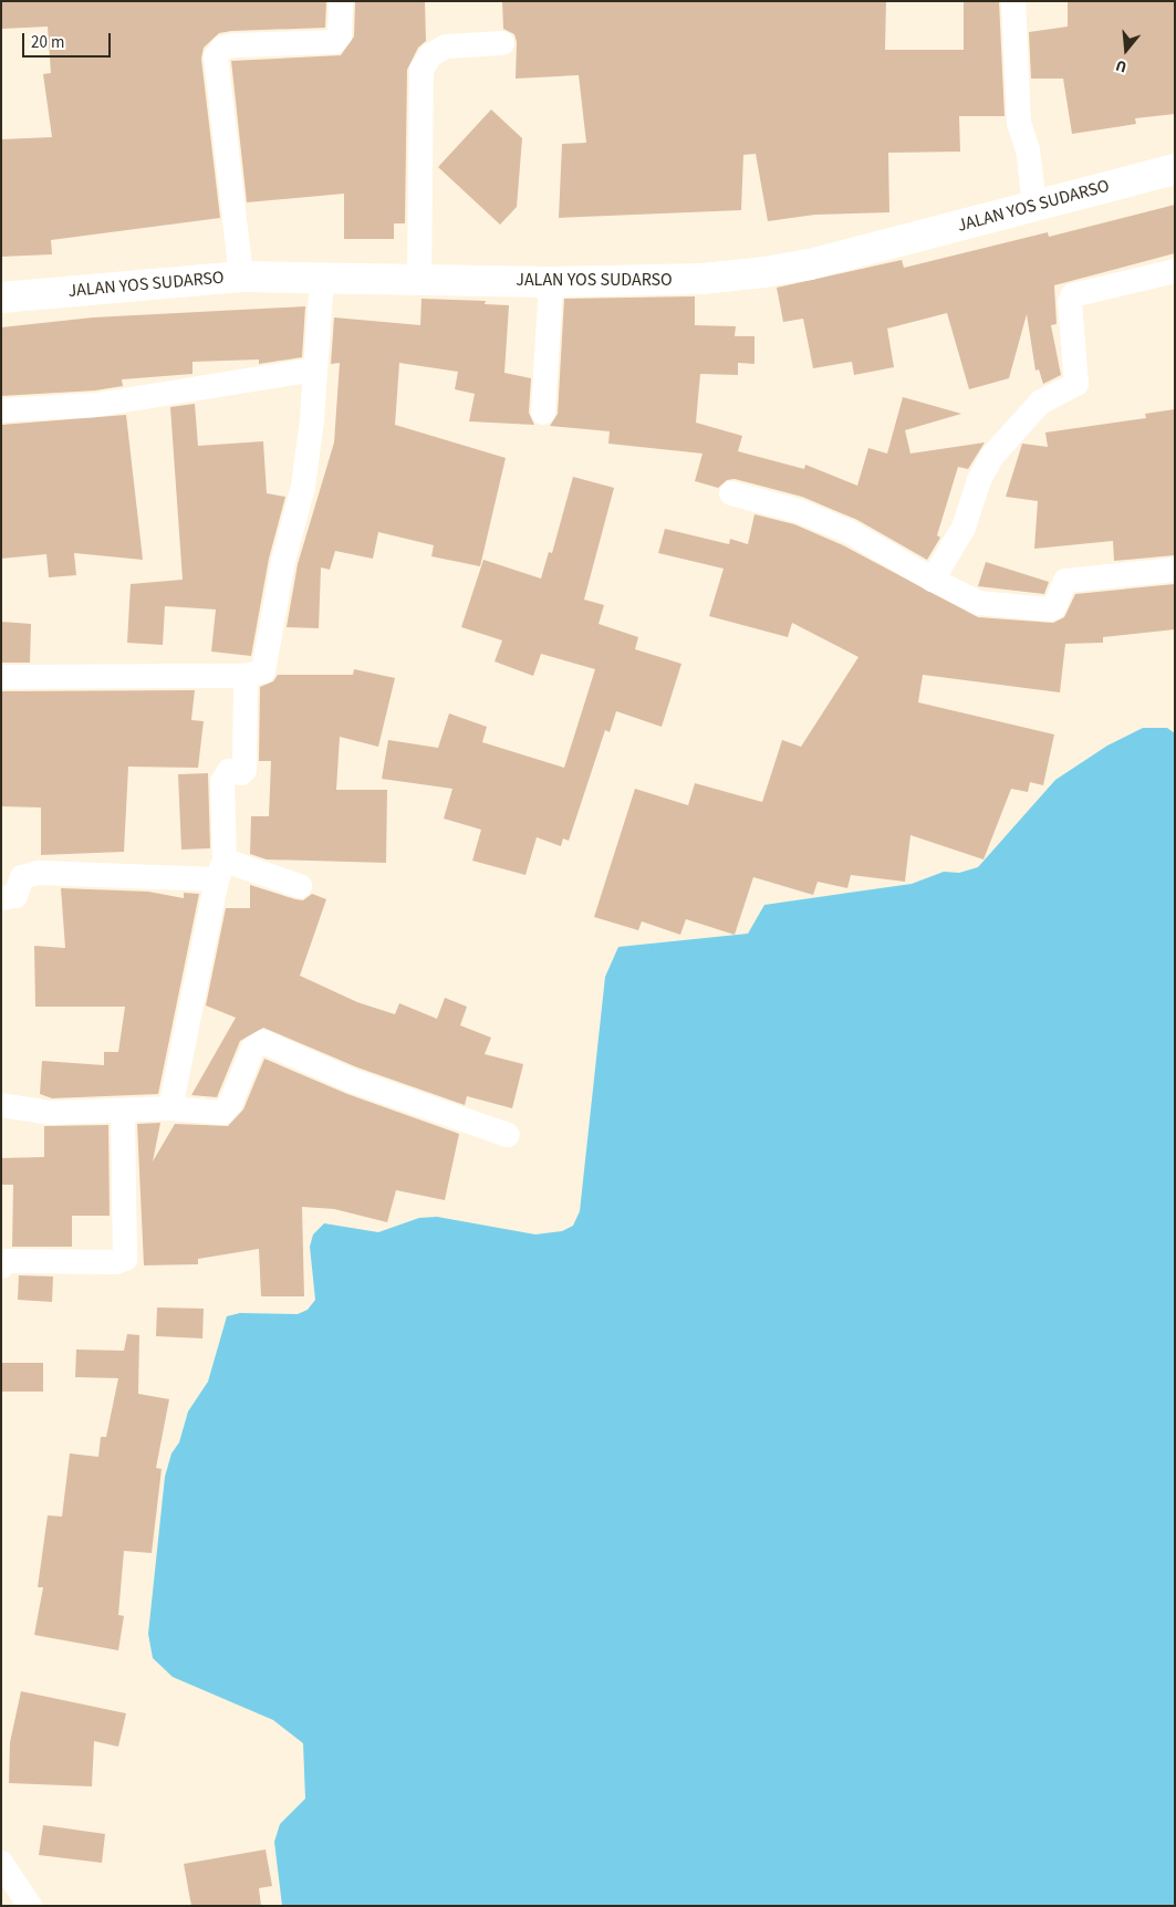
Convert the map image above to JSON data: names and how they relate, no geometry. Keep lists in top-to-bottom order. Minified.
{"streets":{"street":["JALAN YOS SUDARSO"]},"scale_bar":"20 m","north":"bottom"}
